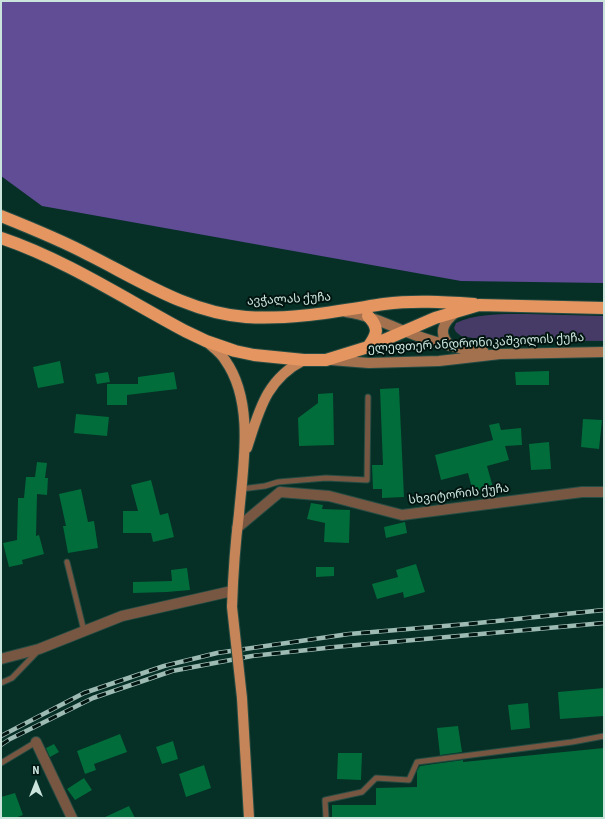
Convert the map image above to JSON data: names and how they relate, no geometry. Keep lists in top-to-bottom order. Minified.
{"streets":{"highway":["ავჭალას ქუჩა"],"main road":["ელეფთერ ანდრონიკაშვილის ქუჩა"],"street":["სხვიტორის ქუჩა"]},"north":"top"}
